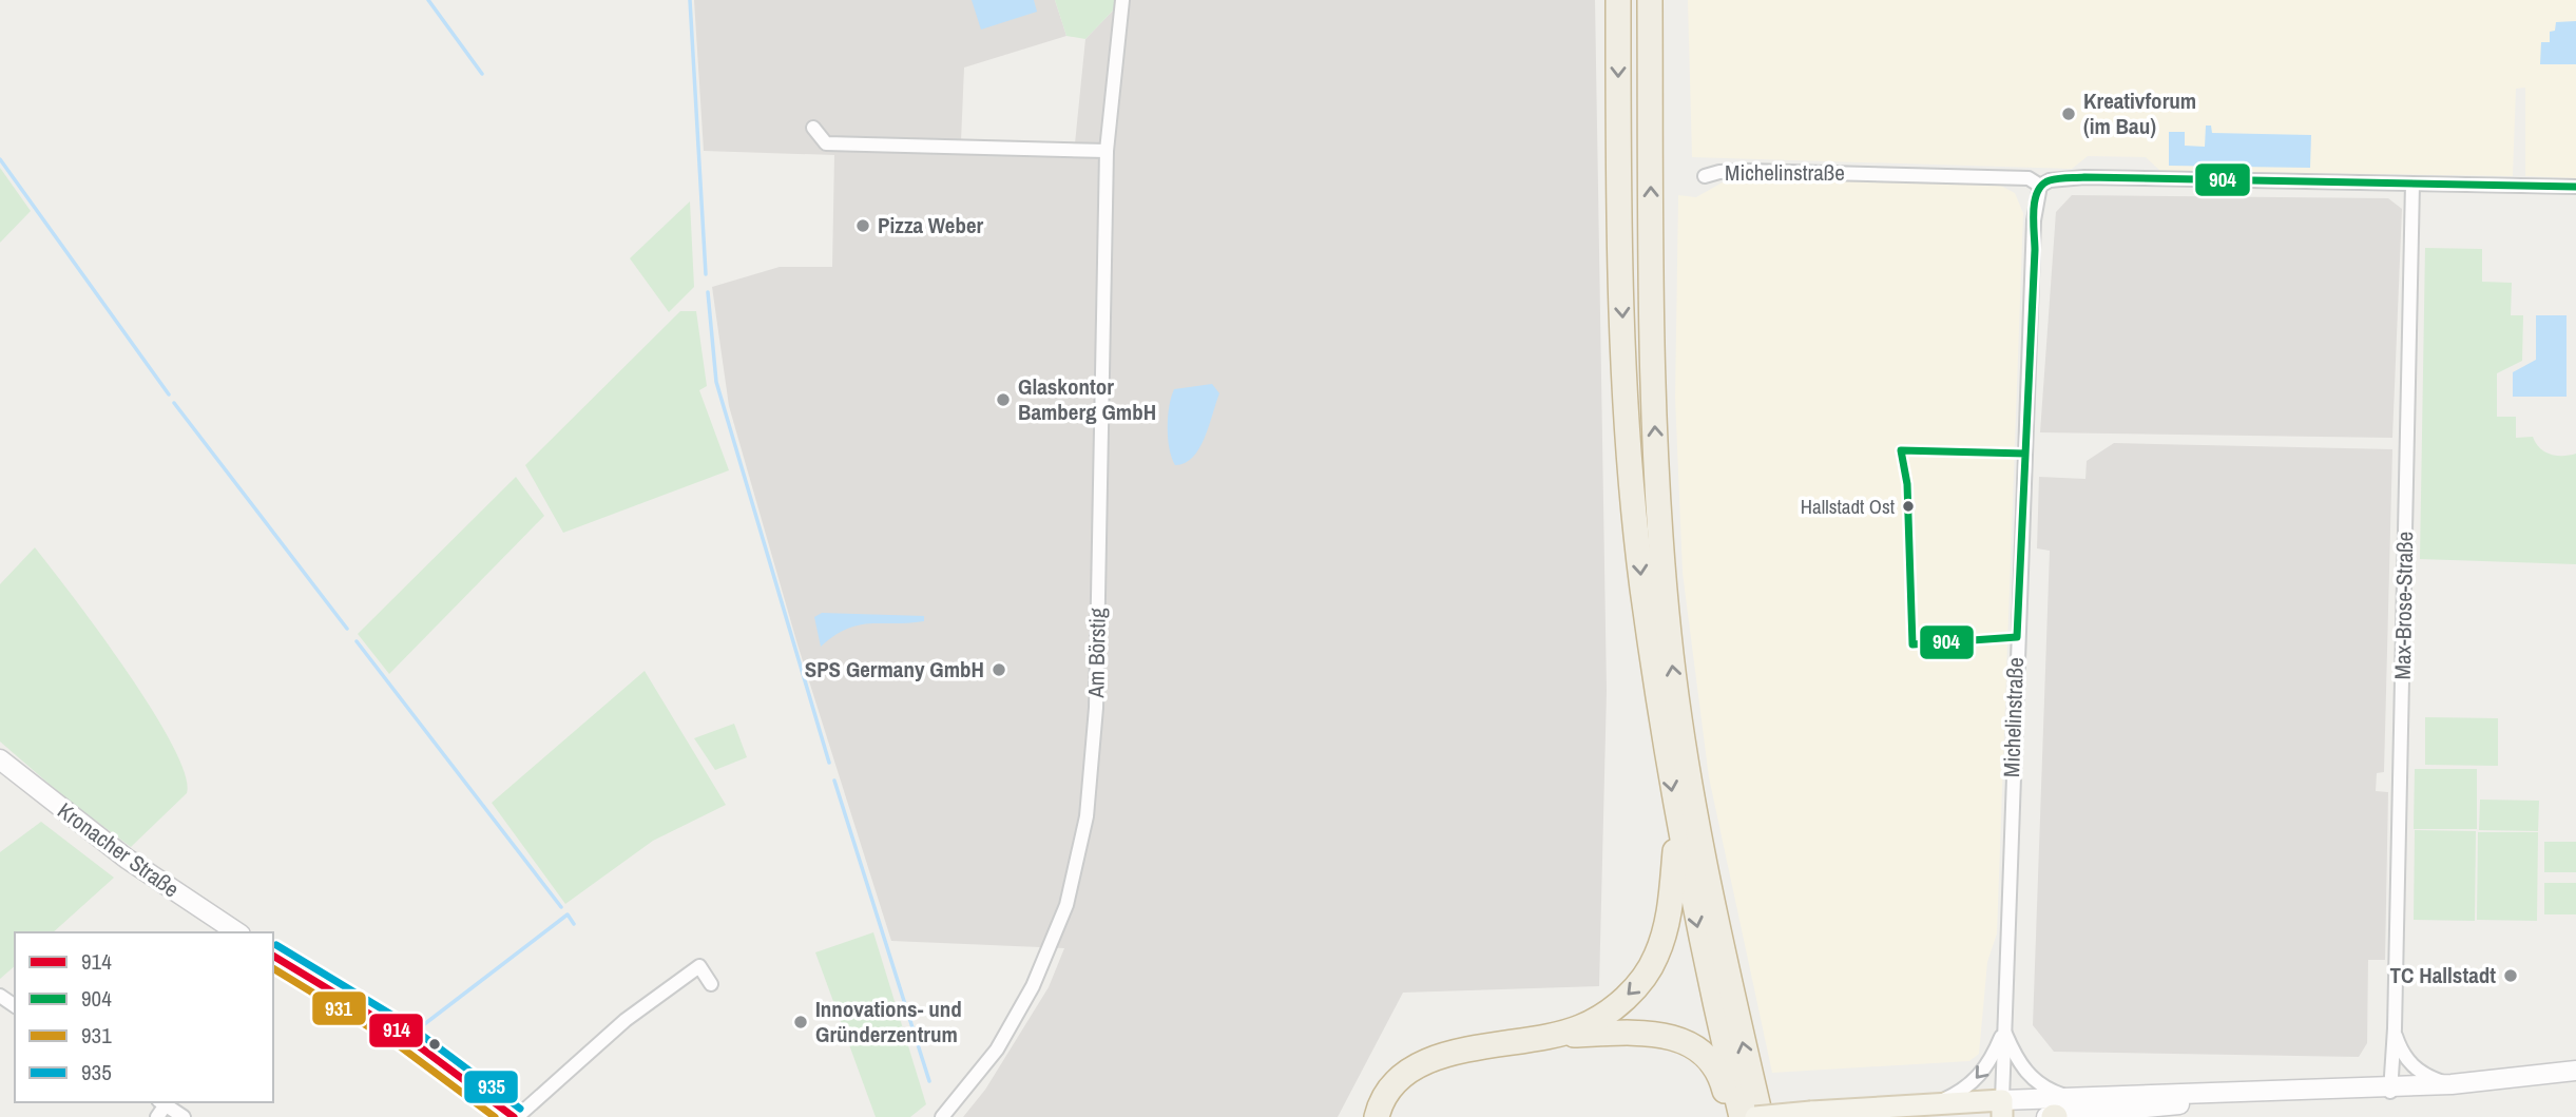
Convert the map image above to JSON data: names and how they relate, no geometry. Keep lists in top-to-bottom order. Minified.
{"streets":{"main road":["Kronacher Straße"],"street":["Michelinstraße","Max-Brose-Straße","Am Börstig"]},"crossings":[["Michelinstraße","Max-Brose-Straße"]],"places":["Kreativforum (im Bau)","Pizza Weber","Glaskontor Bamberg GmbH","Hallstadt Ost","SPS Germany GmbH","TC Hallstadt","Innovations- und Gründerzentrum"],"lines":["transit line 904","transit line 935","transit line 914","transit line 931"],"legend":["914","904","931","935"]}
